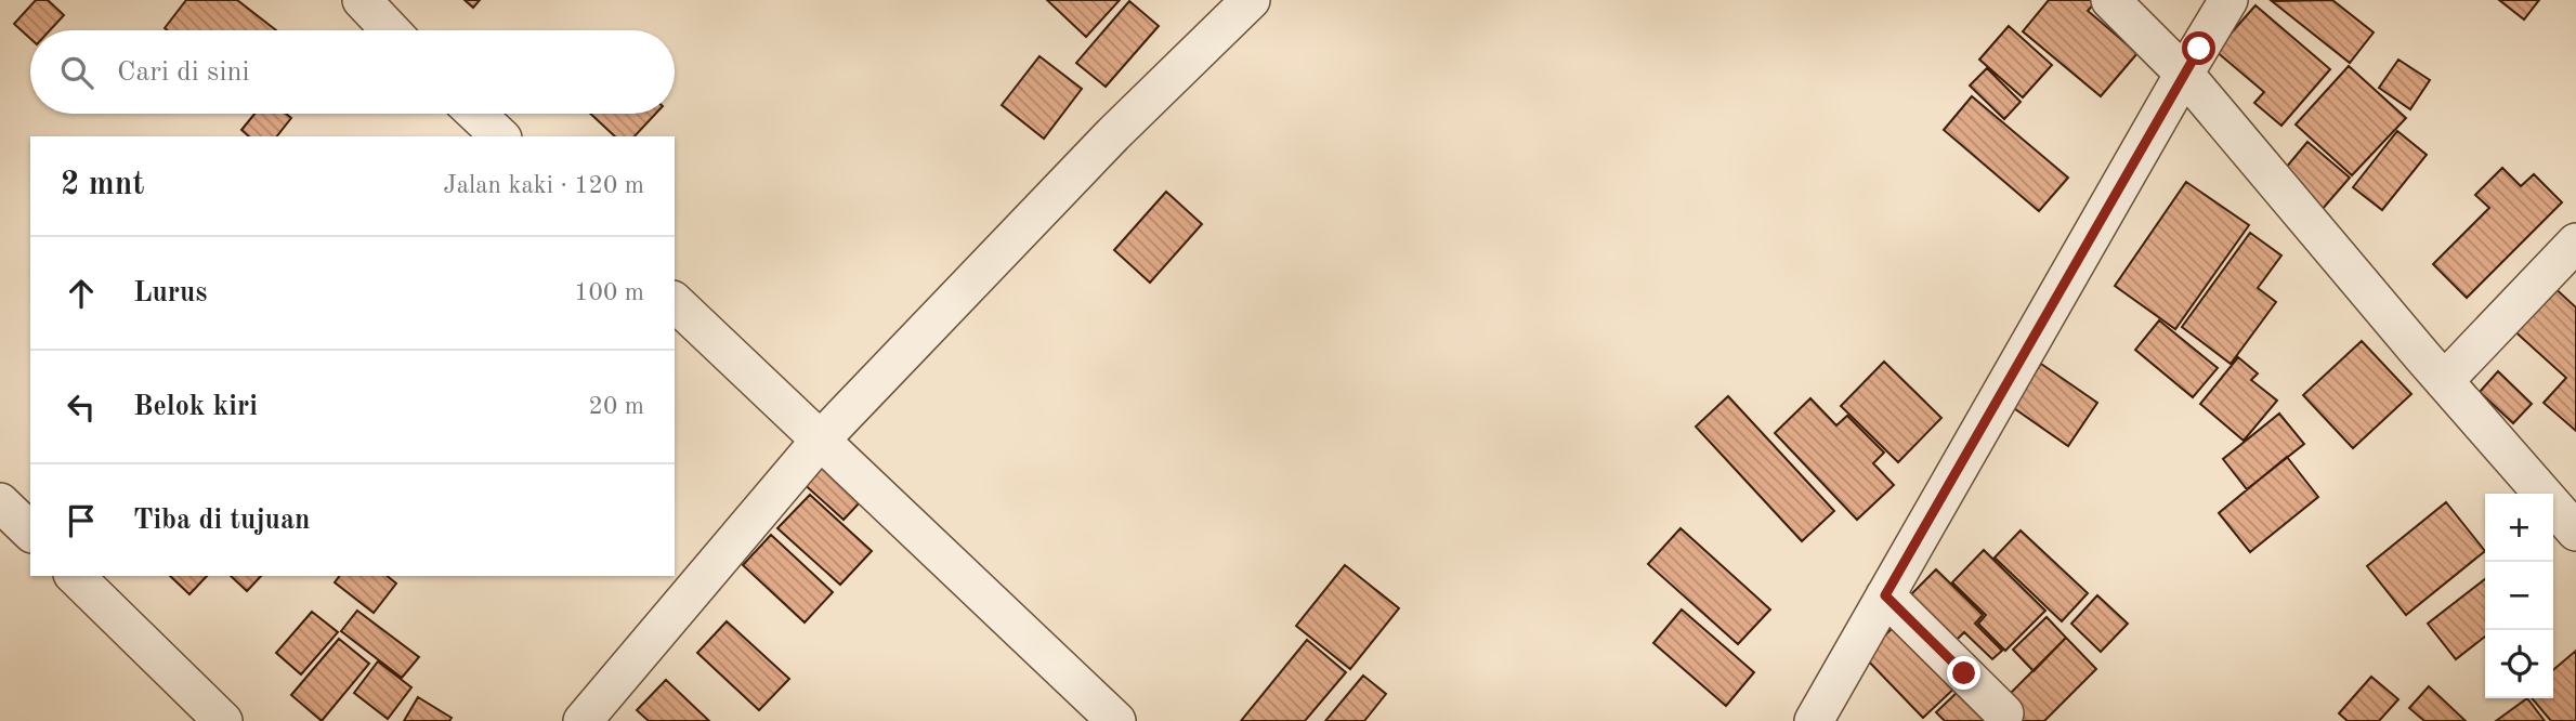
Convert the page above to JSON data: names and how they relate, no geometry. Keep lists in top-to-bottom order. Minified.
{"page":{"search":"Cari di sini","heading":["2 mnt","Jalan kaki · 120 m"],"list":[["Lurus","100 m"],["Belok kiri","20 m"],"Tiba di tujuan"],"map_buttons":["+","−"]}}
